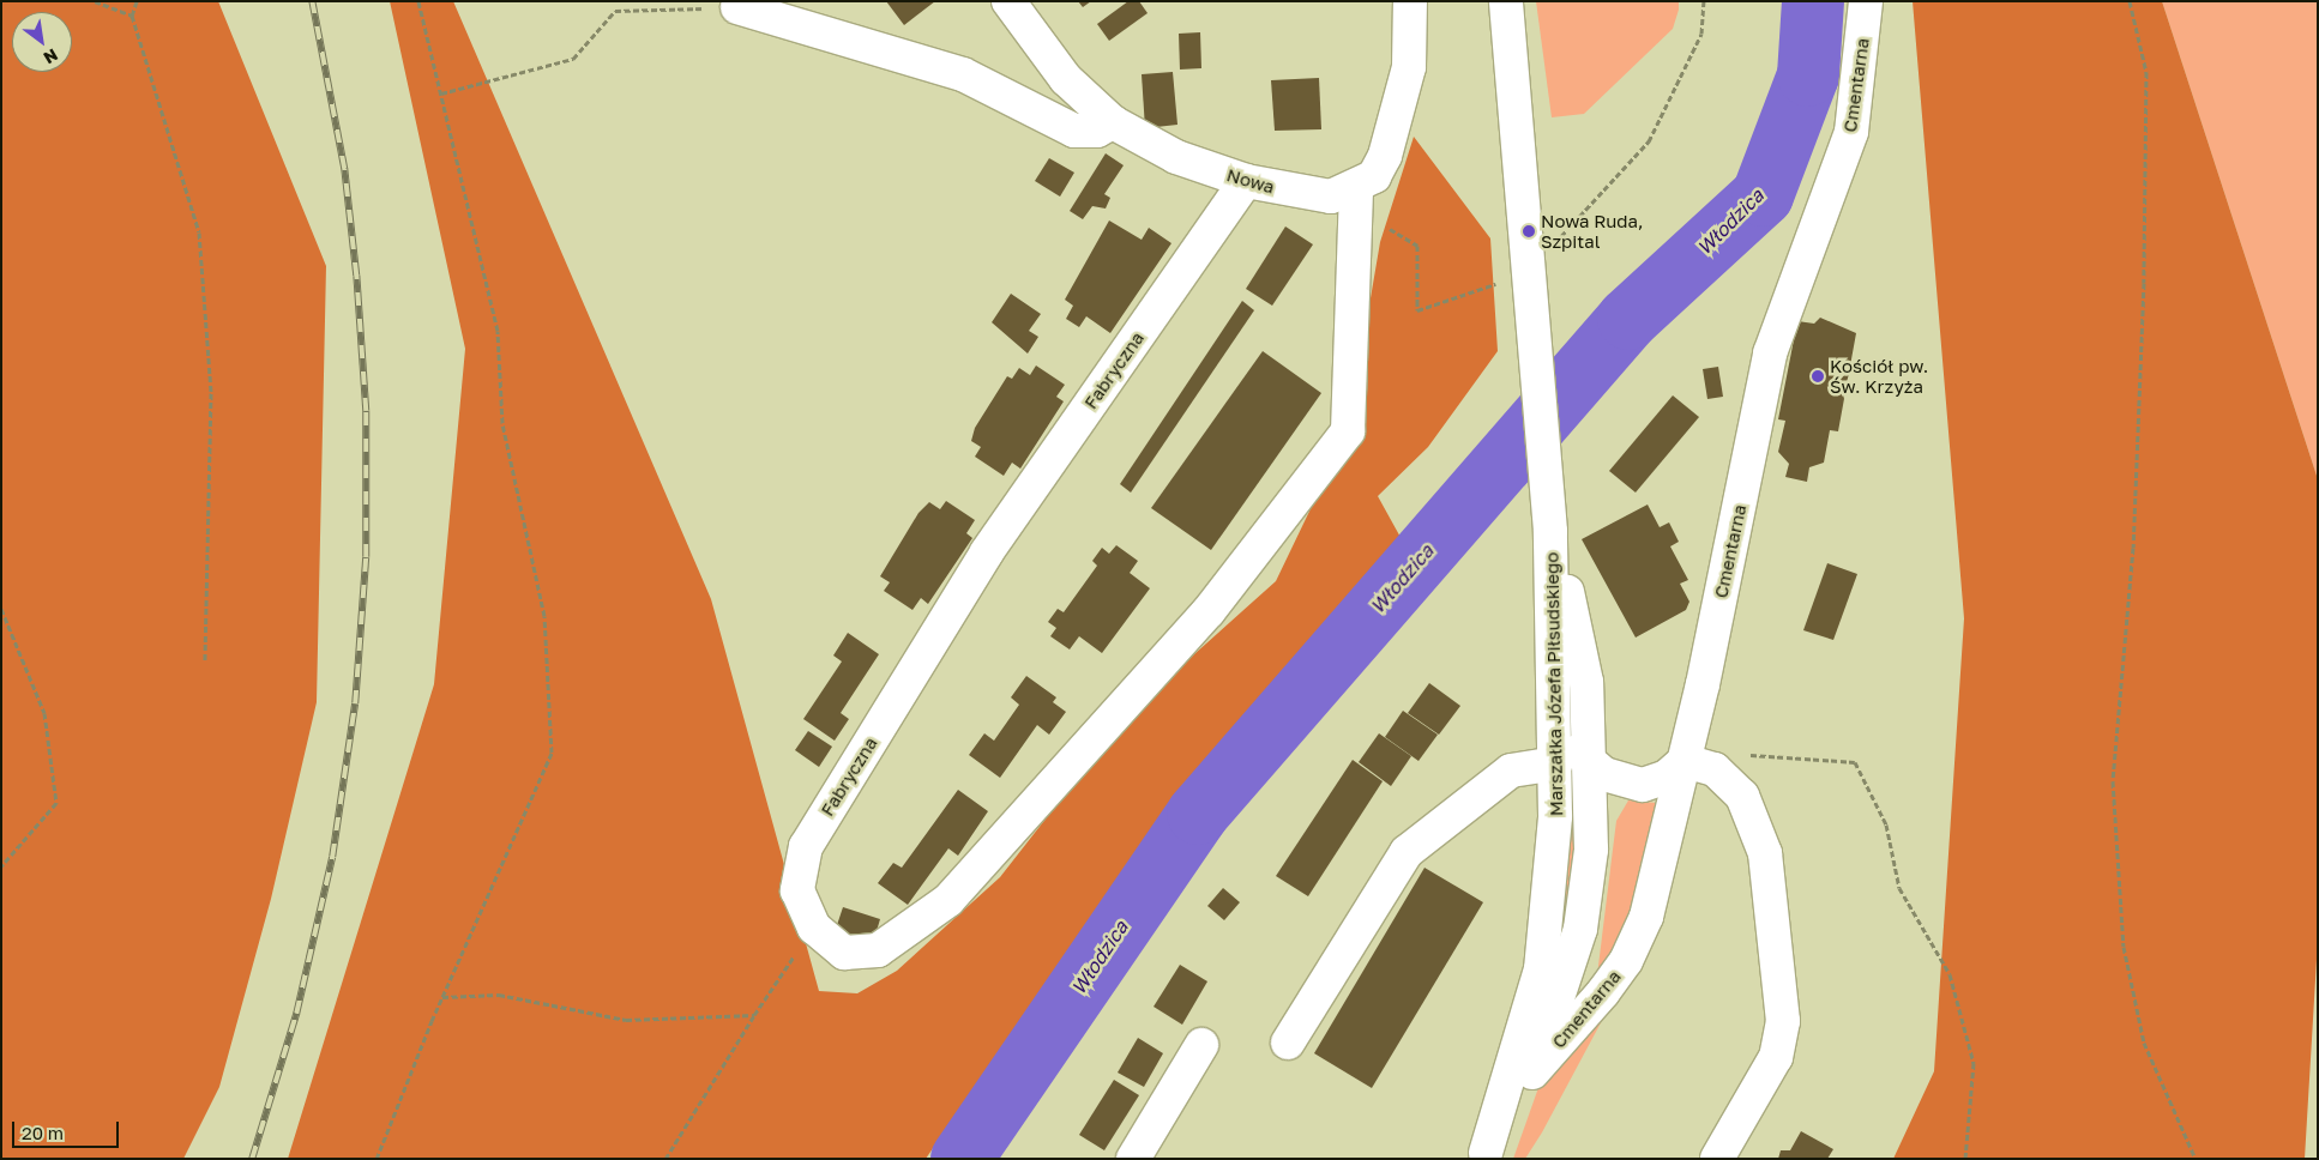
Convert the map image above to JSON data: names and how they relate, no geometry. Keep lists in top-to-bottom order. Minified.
{"streets":{"street":["Cmentarna","Nowa","Fabryczna","Marszałka Józefa Piłsudskiego"]},"crossings":[["Cmentarna","Marszałka Józefa Piłsudskiego"],["Nowa","Fabryczna"]],"water":["Włodzica"],"places":["Nowa Ruda, Szpital","Kościół pw. Św. Krzyża"],"scale_bar":"20 m","north":"bottom right"}
